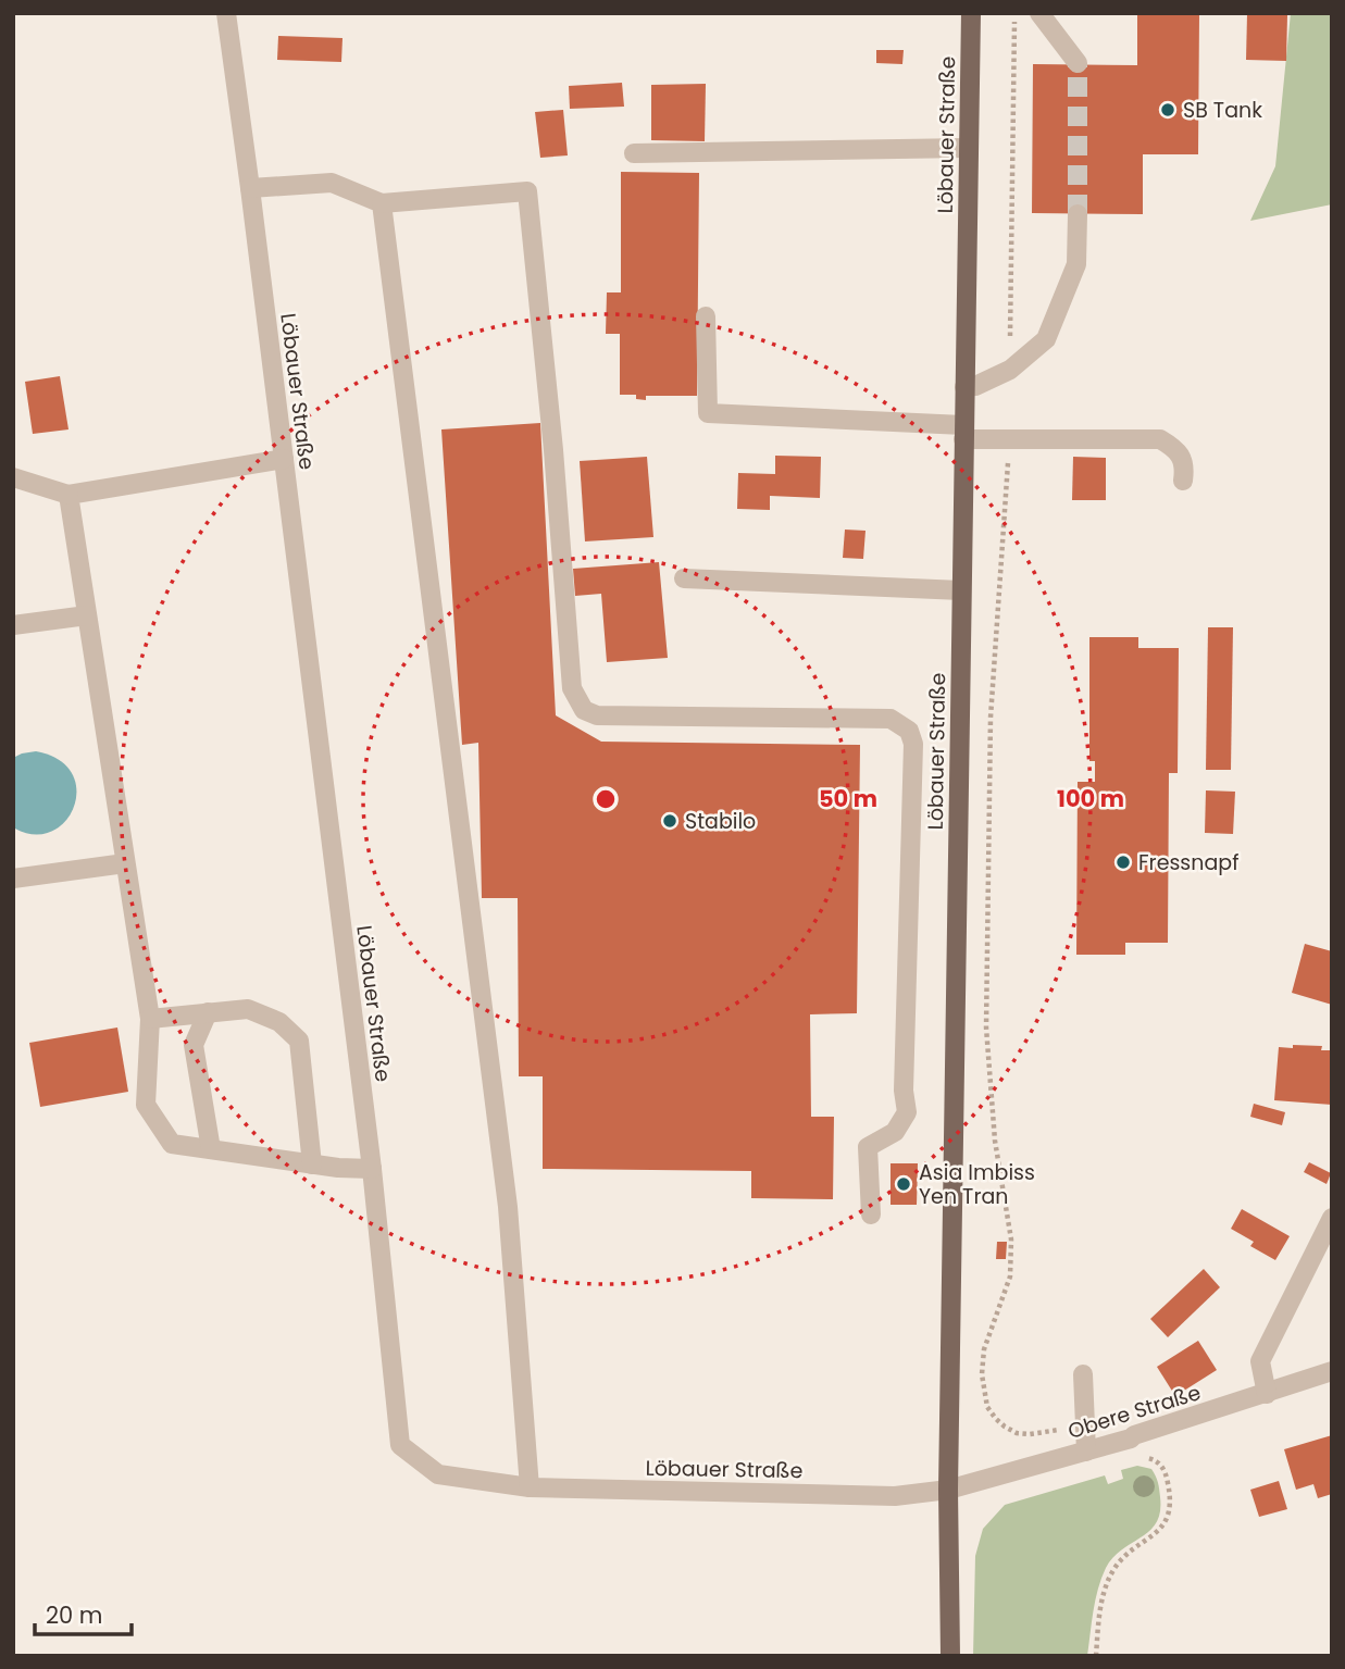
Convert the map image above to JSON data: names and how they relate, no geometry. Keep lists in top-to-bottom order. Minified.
{"streets":{"main road":["Löbauer Straße"],"street":["Obere Straße"]},"crossings":[["Löbauer Straße","Obere Straße"]],"places":["SB Tank","Stabilo","Fressnapf","Asia Imbiss Yen Tran"],"scale_bar":"20 m","rings":["50 m","100 m"]}
